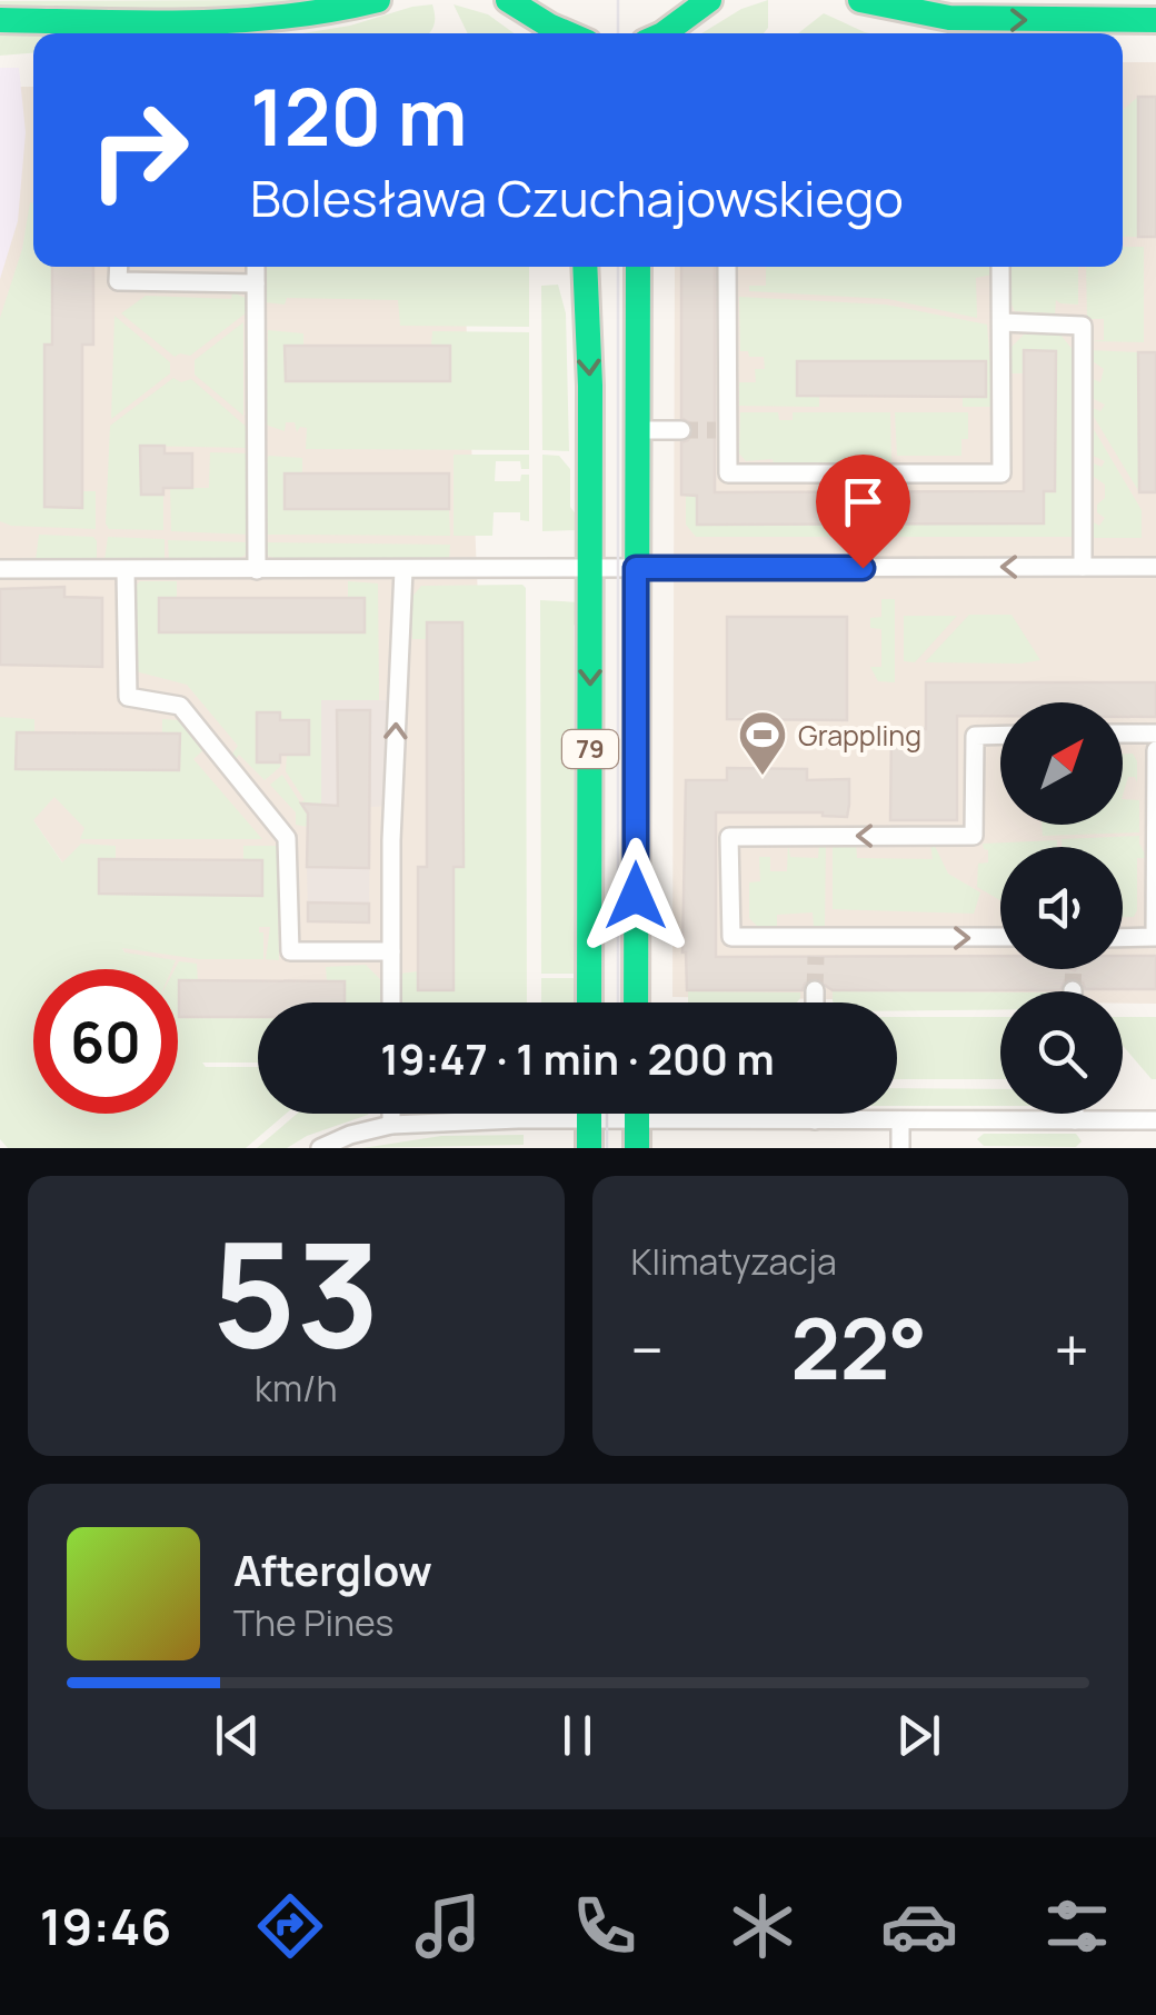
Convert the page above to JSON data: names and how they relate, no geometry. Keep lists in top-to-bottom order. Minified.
{"streets":{"main road":["79"]},"places":{"sports":["Grappling"]},"north":"top right","page":{"turn":["120 m","Bolesława Czuchajowskiego"],"limit":"60","trip":"19:47 · 1 min · 200 m","tile":[["53","km/h"],"Klimatyzacja"],"heat":["−","22°","+"],"song":["Afterglow","The Pines"],"tabs":"19:46"}}
